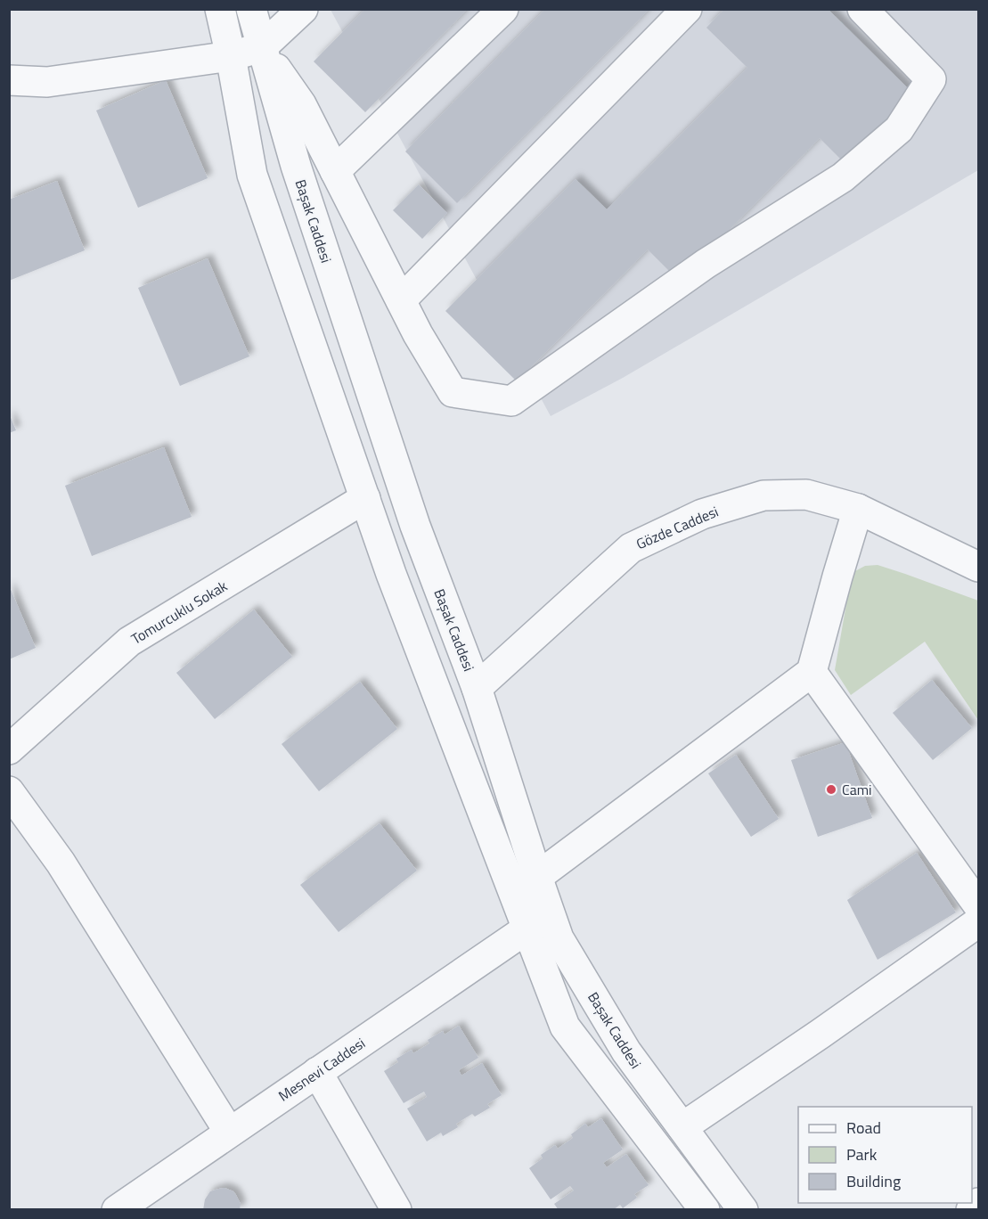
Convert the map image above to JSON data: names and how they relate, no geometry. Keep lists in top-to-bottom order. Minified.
{"streets":{"street":["Başak Caddesi","Gözde Caddesi","Tomurcuklu Sokak","Mesnevi Caddesi"]},"crossings":[["Başak Caddesi","Gözde Caddesi"]],"places":["Cami"],"legend":["Road","Park","Building"]}
